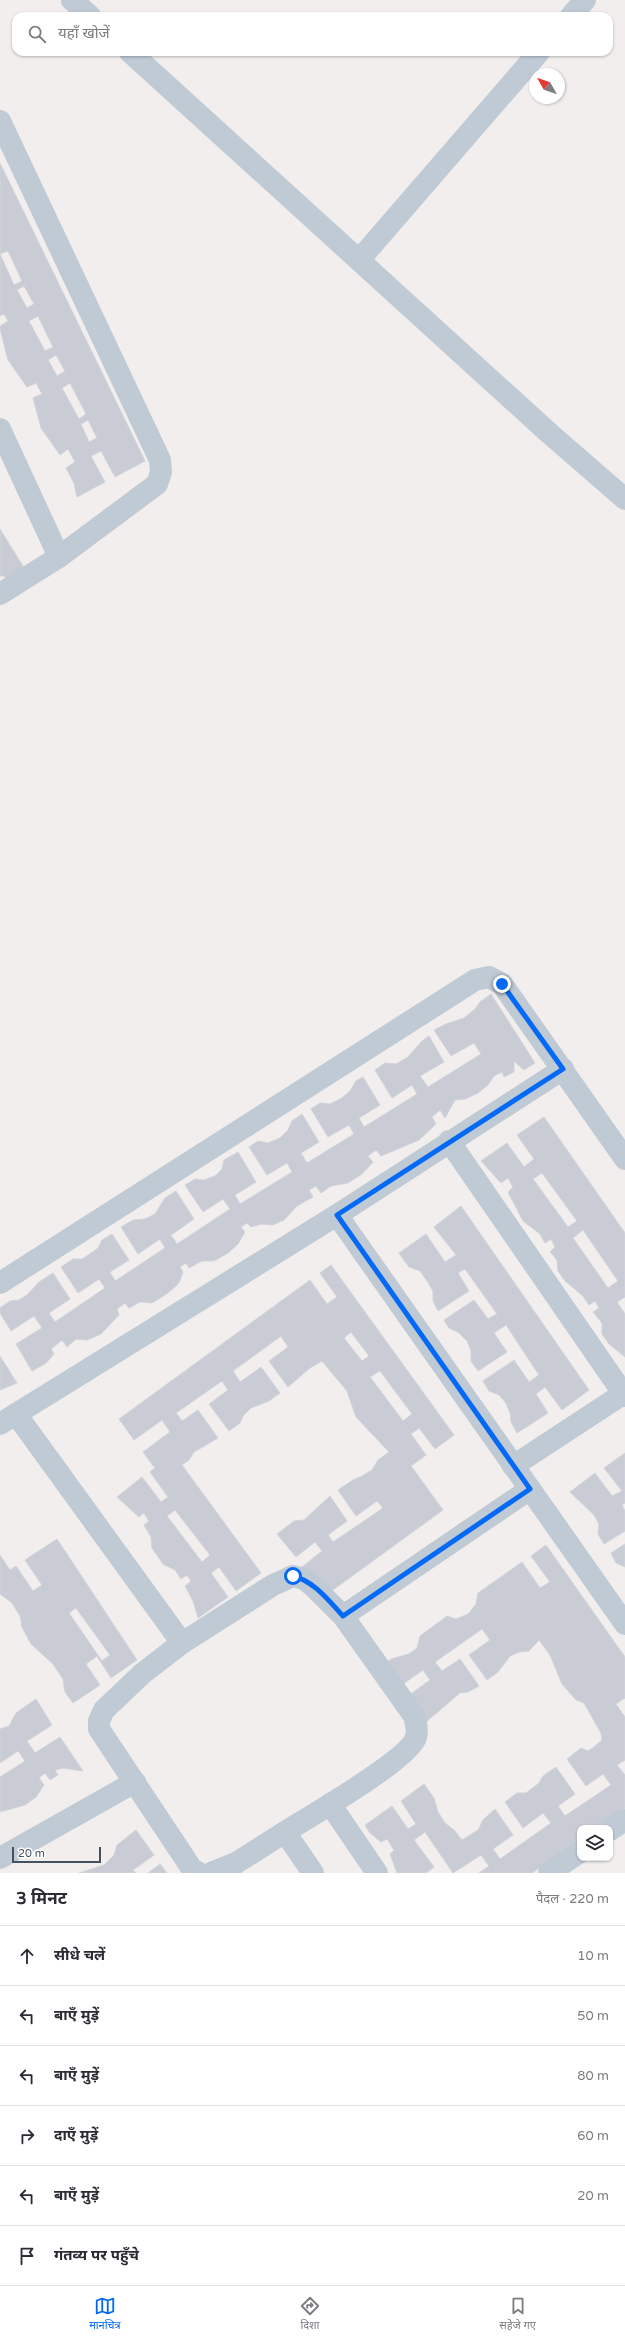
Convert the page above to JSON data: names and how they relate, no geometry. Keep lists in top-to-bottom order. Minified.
{"scale_bar":"20 m","north":"top left","page":{"search":"यहाँ खोजें","scale":"20 m","heading":["3 मिनट","पैदल · 220 m"],"list":[["सीधे चलें","10 m"],["बाएँ मुड़ें","50 m"],["बाएँ मुड़ें","80 m"],["दाएँ मुड़ें","60 m"],["बाएँ मुड़ें","20 m"],"गंतव्य पर पहुँचे"],"nav":["मानचित्र","दिशा","सहेजे गए"]}}
